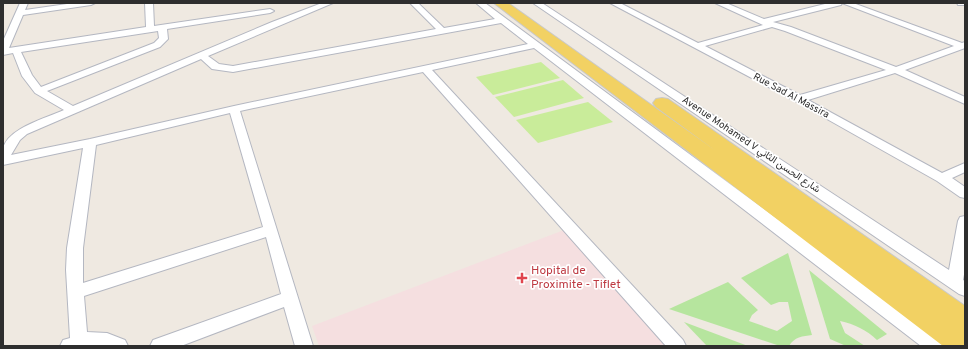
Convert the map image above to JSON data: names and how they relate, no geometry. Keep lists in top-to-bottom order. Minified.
{"streets":{"street":["Rue Sad Al Massira","Avenue Mohamed V شارع الحسن الثاني"]},"places":{"health":["Hopital de Proximite - Tiflet"]}}
